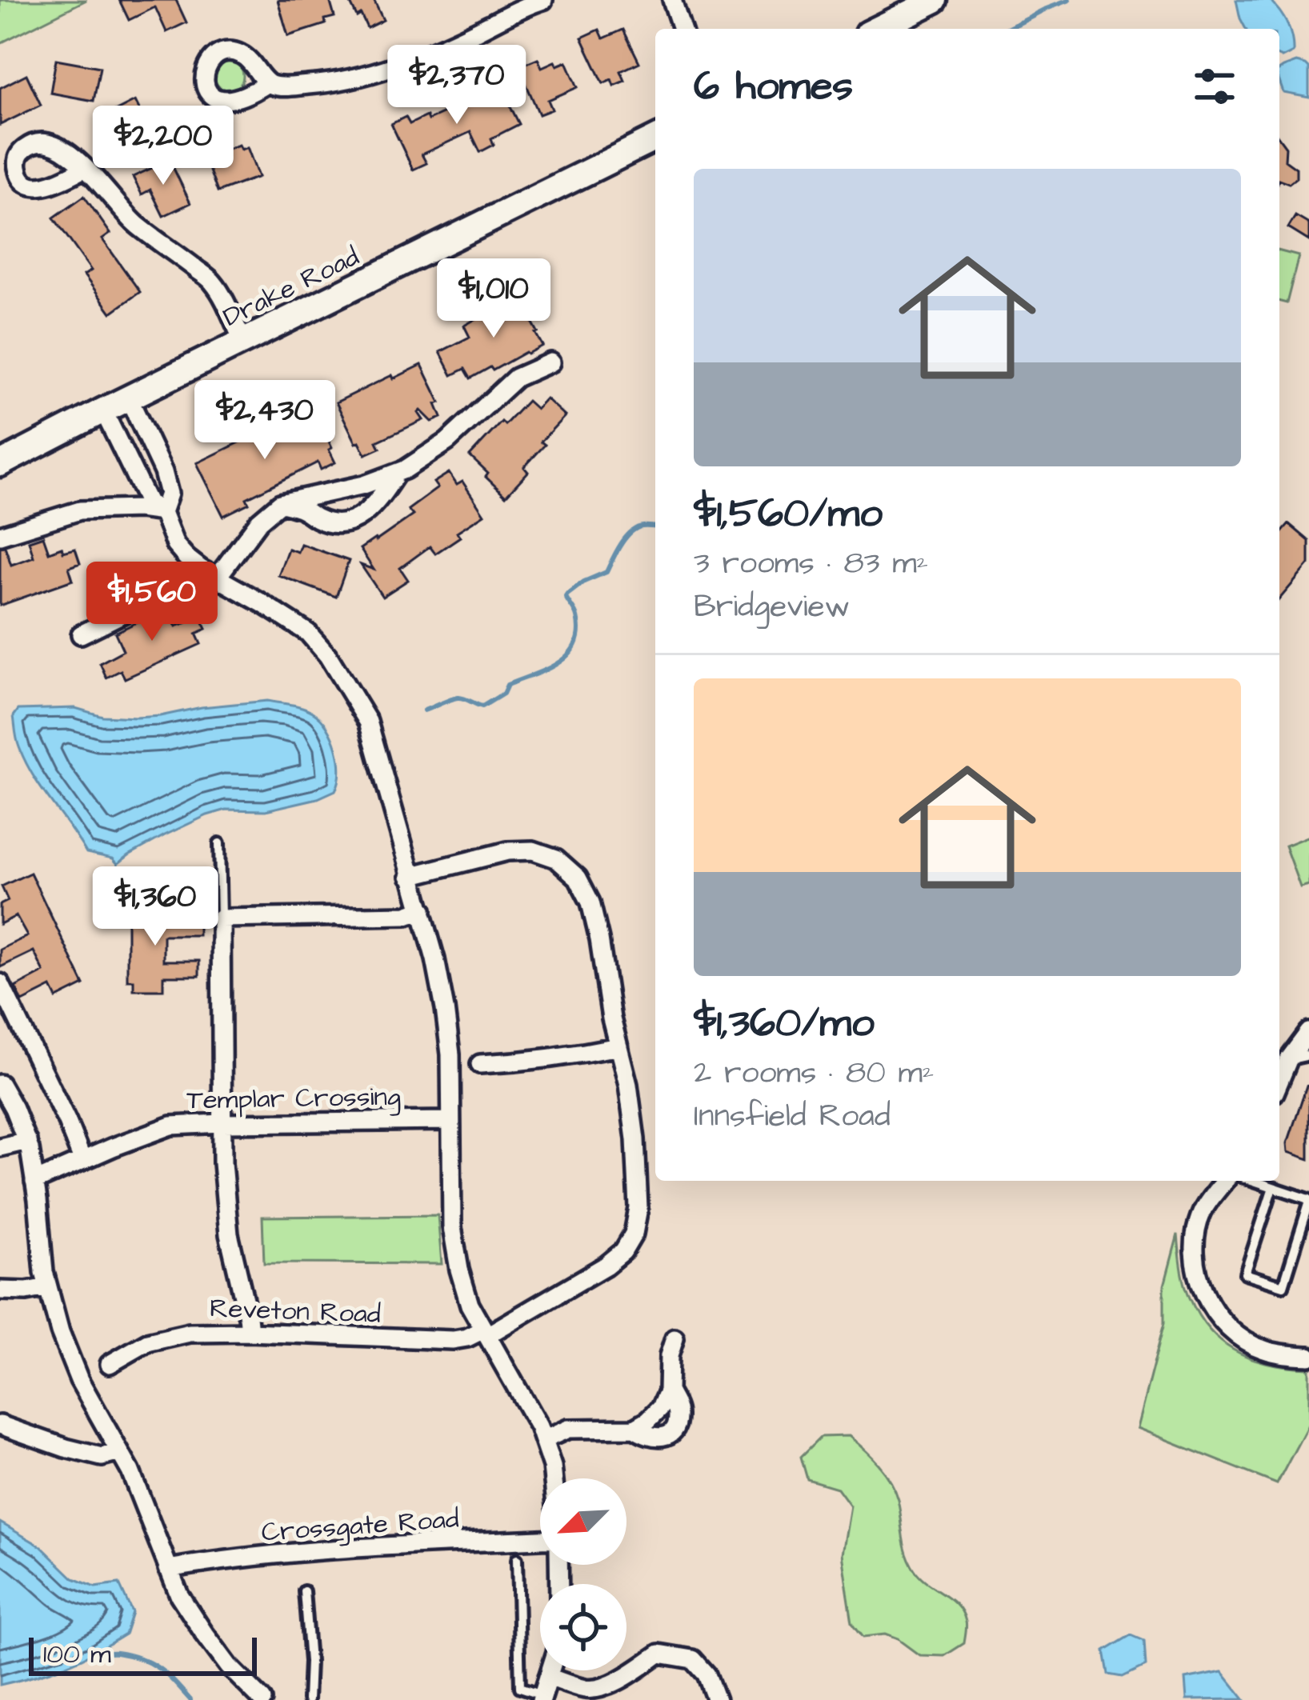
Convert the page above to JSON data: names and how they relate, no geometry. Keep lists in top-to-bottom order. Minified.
{"streets":{"street":["Drake Road","Templar Crossing","Reveton Road","Crossgate Road"]},"scale_bar":"100 m","north":"bottom left","page":{"heading":"6 homes","price":["$2,370","$2,200","$1,010","$2,430","$1,560","$1,360"],"list":[{"name":"$1,560/mo","note":"3 rooms · 83 m² · Bridgeview"},{"name":"$1,360/mo","note":"2 rooms · 80 m² · Innsfield Road"}],"scale":"100 m"}}
